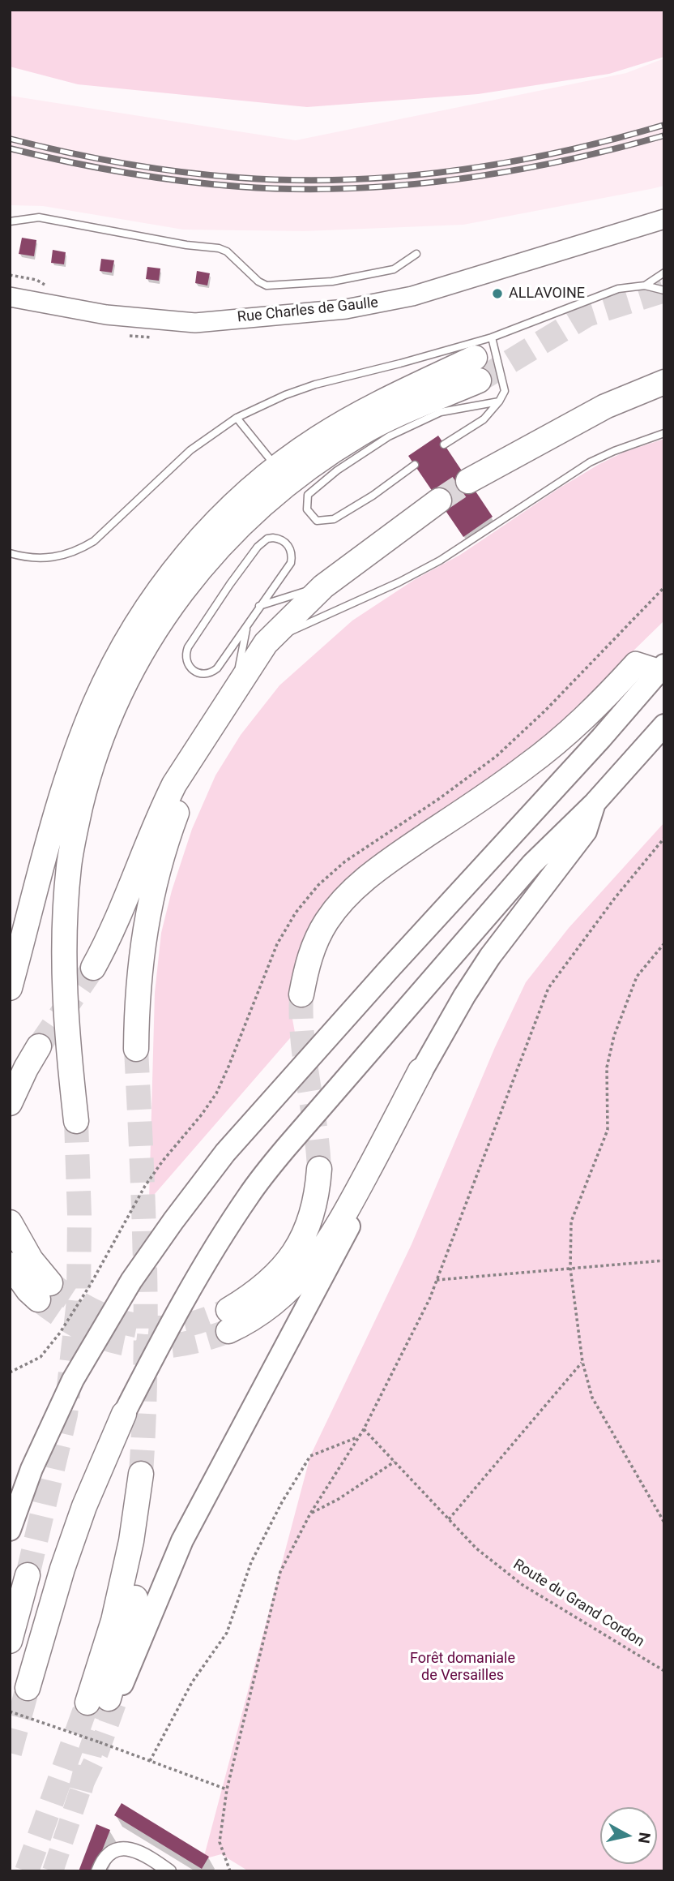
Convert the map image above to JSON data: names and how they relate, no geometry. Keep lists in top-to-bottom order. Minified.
{"streets":{"main road":["Rue Charles de Gaulle"],"path":["Route du Grand Cordon"]},"parks":["Forêt domaniale de Versailles"],"places":["ALLAVOINE"],"north":"right"}
